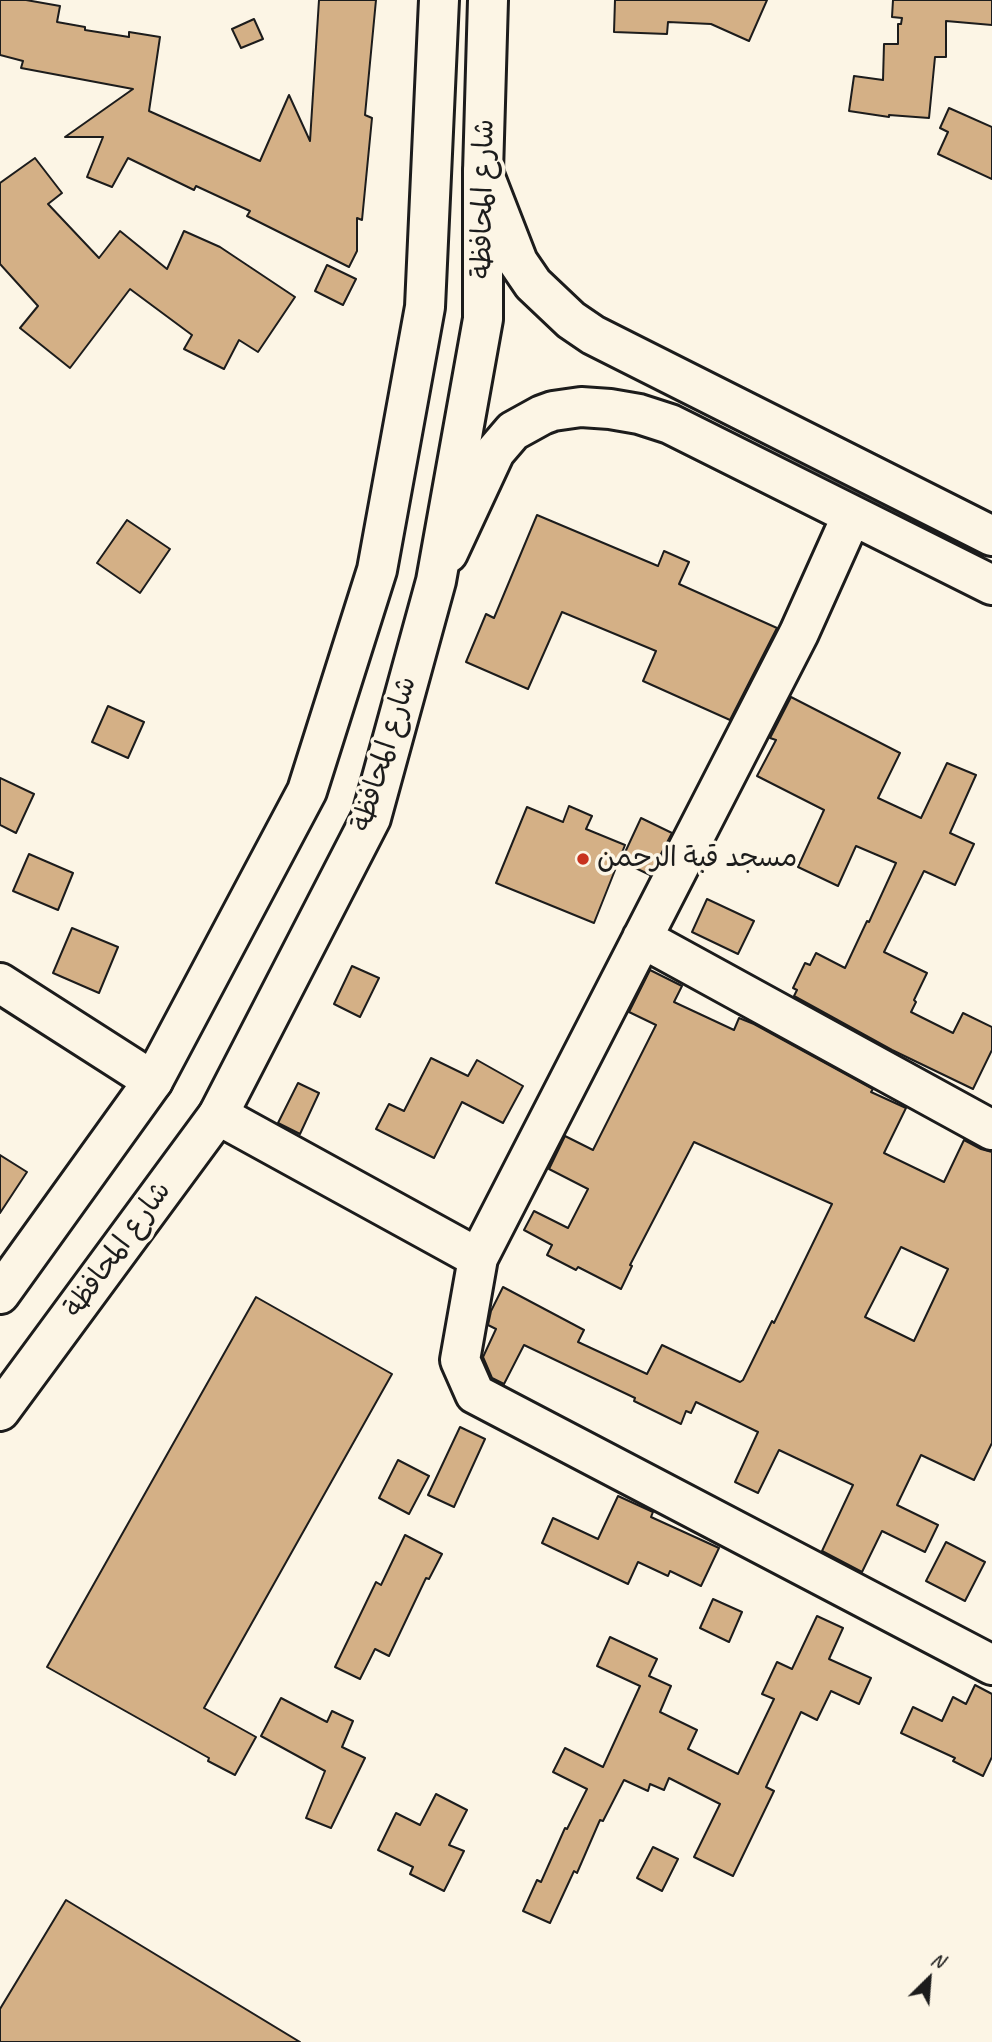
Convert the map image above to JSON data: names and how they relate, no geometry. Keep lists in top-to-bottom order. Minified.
{"streets":{"street":["شارع المحافظة"]},"places":["مسجد قبة الرحمن"],"north":"top right"}
